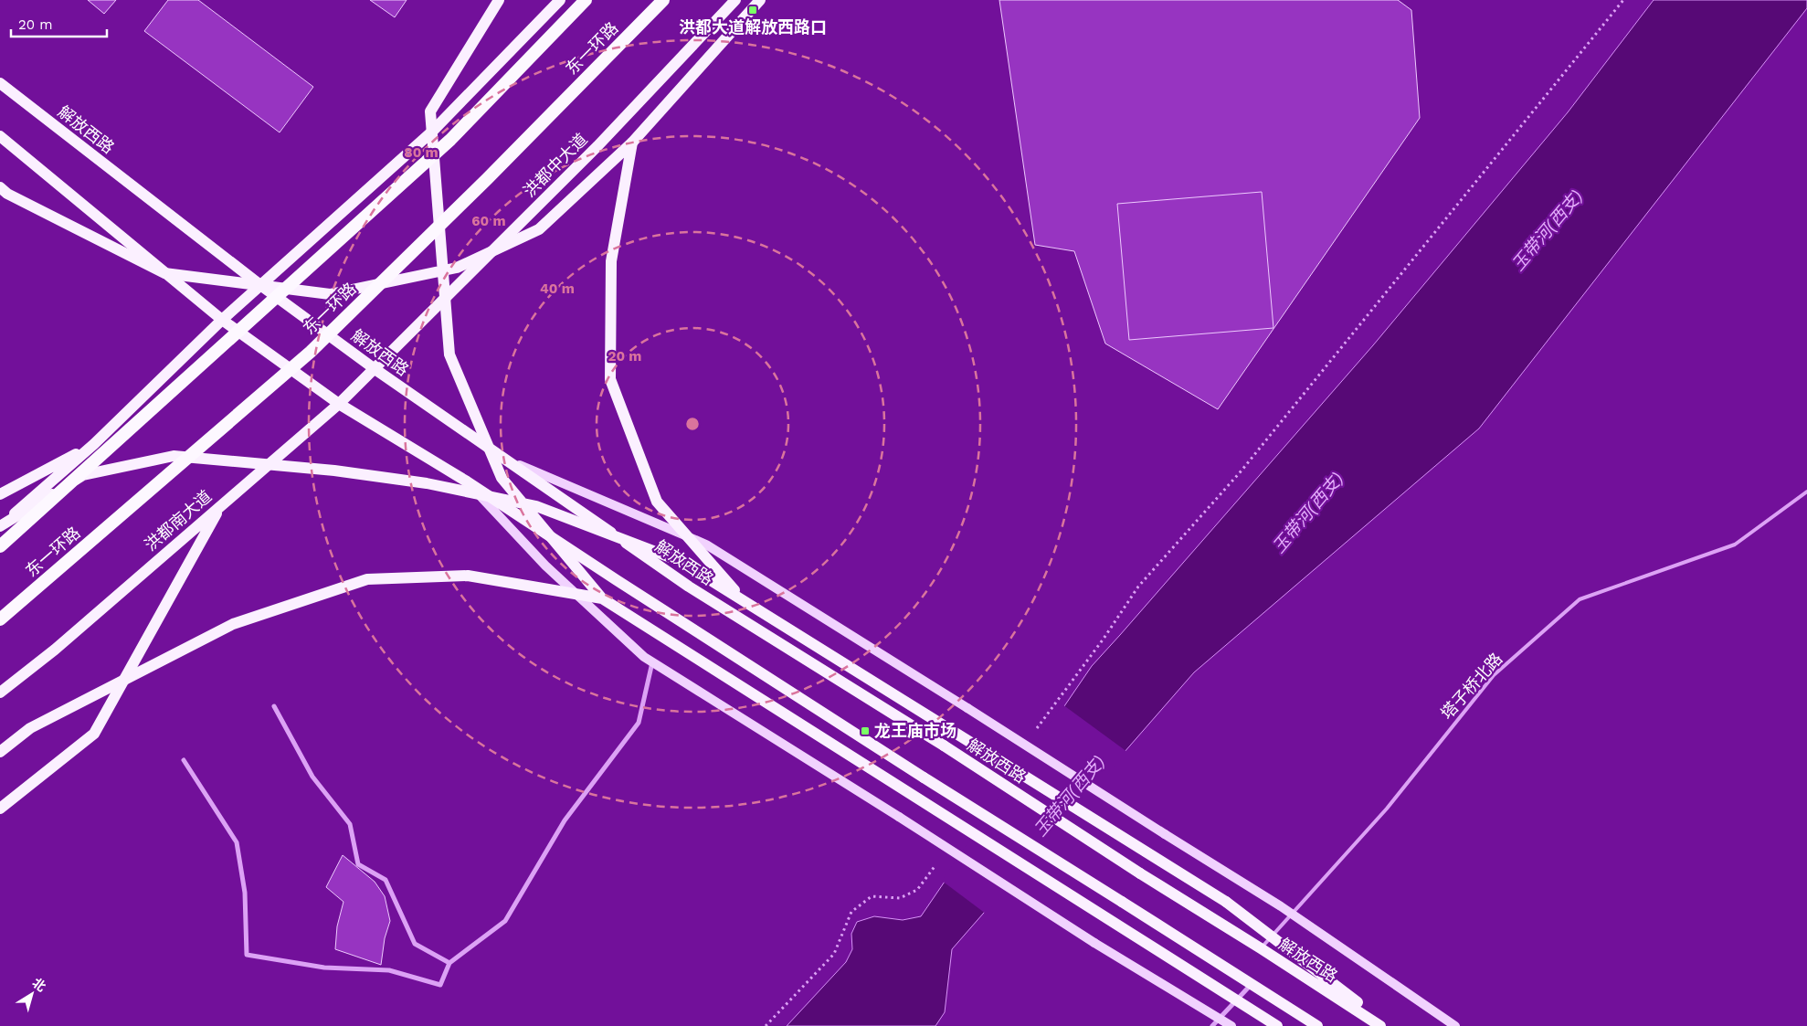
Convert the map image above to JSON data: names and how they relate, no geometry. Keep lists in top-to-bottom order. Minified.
{"streets":{"highway":["东一环路"],"main road":["解放西路","洪都中大道","洪都南大道"],"lane":["塔子桥北路"]},"crossings":[["解放西路","洪都中大道"],["解放西路","洪都南大道"],["解放西路","塔子桥北路"],["洪都中大道","洪都南大道"]],"water":["玉带河(西支)"],"places":{"transit":["洪都大道解放西路口","龙王庙市场"]},"scale_bar":"20 m","north":"top right","rings":["80 m","60 m","40 m","20 m"]}
